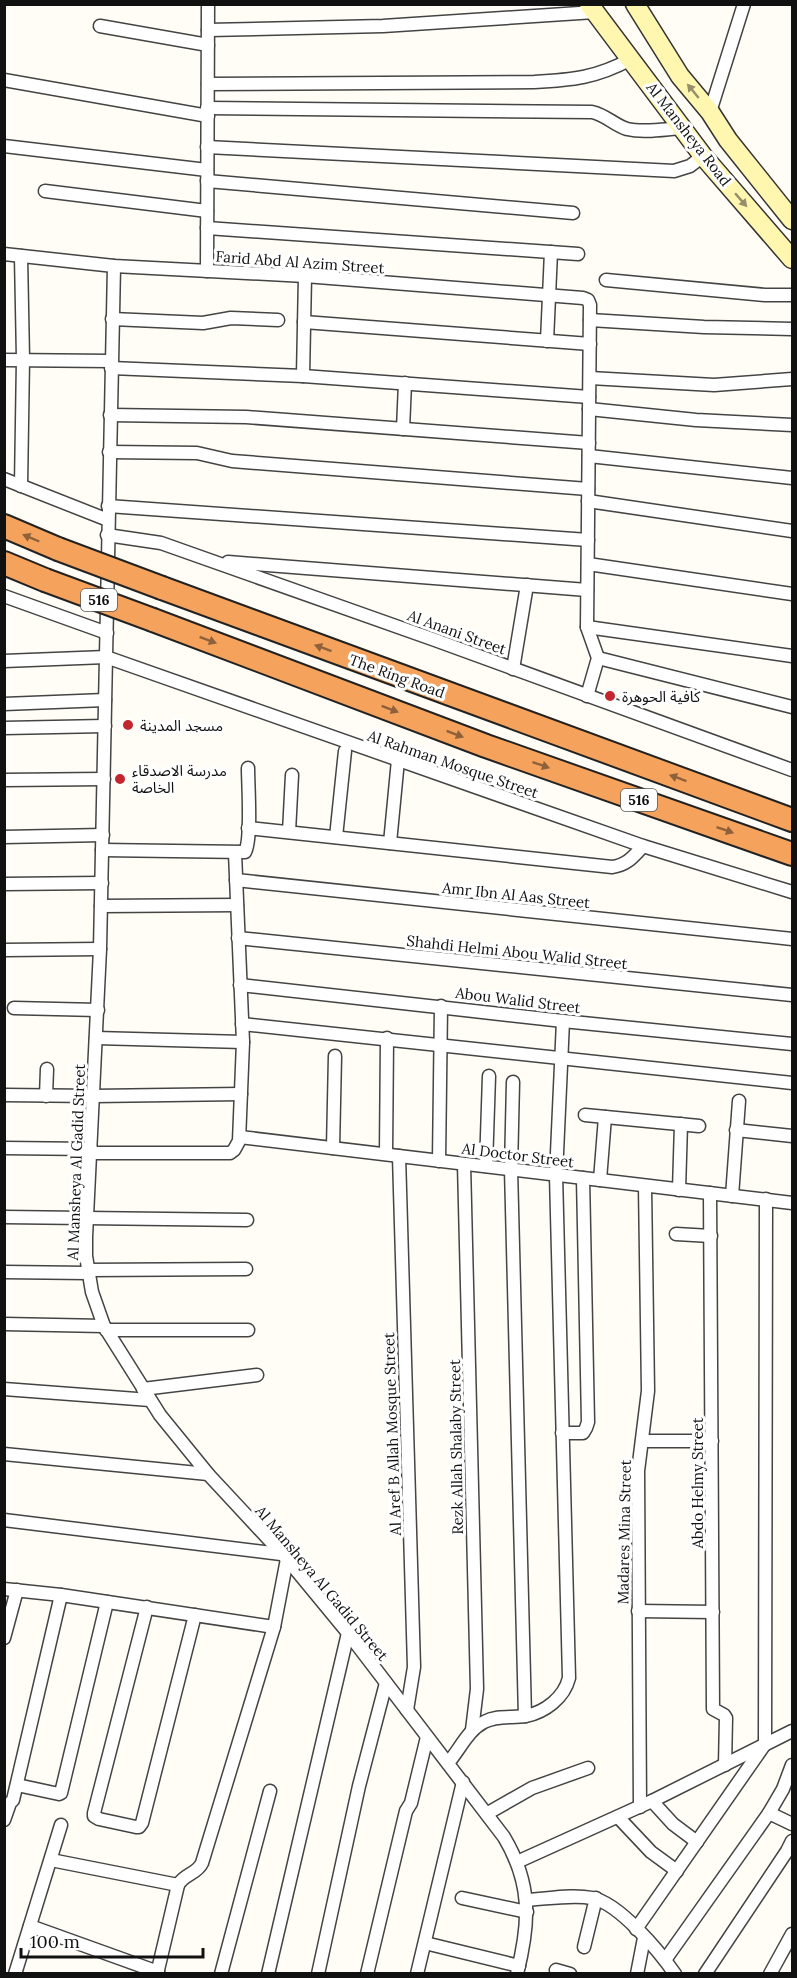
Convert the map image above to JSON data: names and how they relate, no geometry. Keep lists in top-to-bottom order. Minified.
{"streets":{"highway":["516","The Ring Road"],"street":["Al Mansheya Road","Farid Abd Al Azim Street","Al Anani Street","Al Rahman Mosque Street","Amr Ibn Al Aas Street","Shahdi Helmi Abou Walid Street","Abou Walid Street","Al Doctor Street","Al Mansheya Al Gadid Street","Al Aref B Allah Mosque Street","Rezk Allah Shalaby Street","Abdo Helmy Street","Madares Mina Street"]},"crossings":[["Farid Abd Al Azim Street","Al Mansheya Al Gadid Street"],["Al Anani Street","Al Mansheya Al Gadid Street"],["Al Rahman Mosque Street","Al Mansheya Al Gadid Street"],["Al Doctor Street","Al Aref B Allah Mosque Street"],["Al Doctor Street","Rezk Allah Shalaby Street"],["Al Doctor Street","Abdo Helmy Street"],["Al Doctor Street","Madares Mina Street"],["Al Mansheya Al Gadid Street","Al Aref B Allah Mosque Street"]],"places":["كافية الحوهرة","مسجد المدينة","مدرسة الاصدقاء الخاصة"],"scale_bar":"100 m"}
